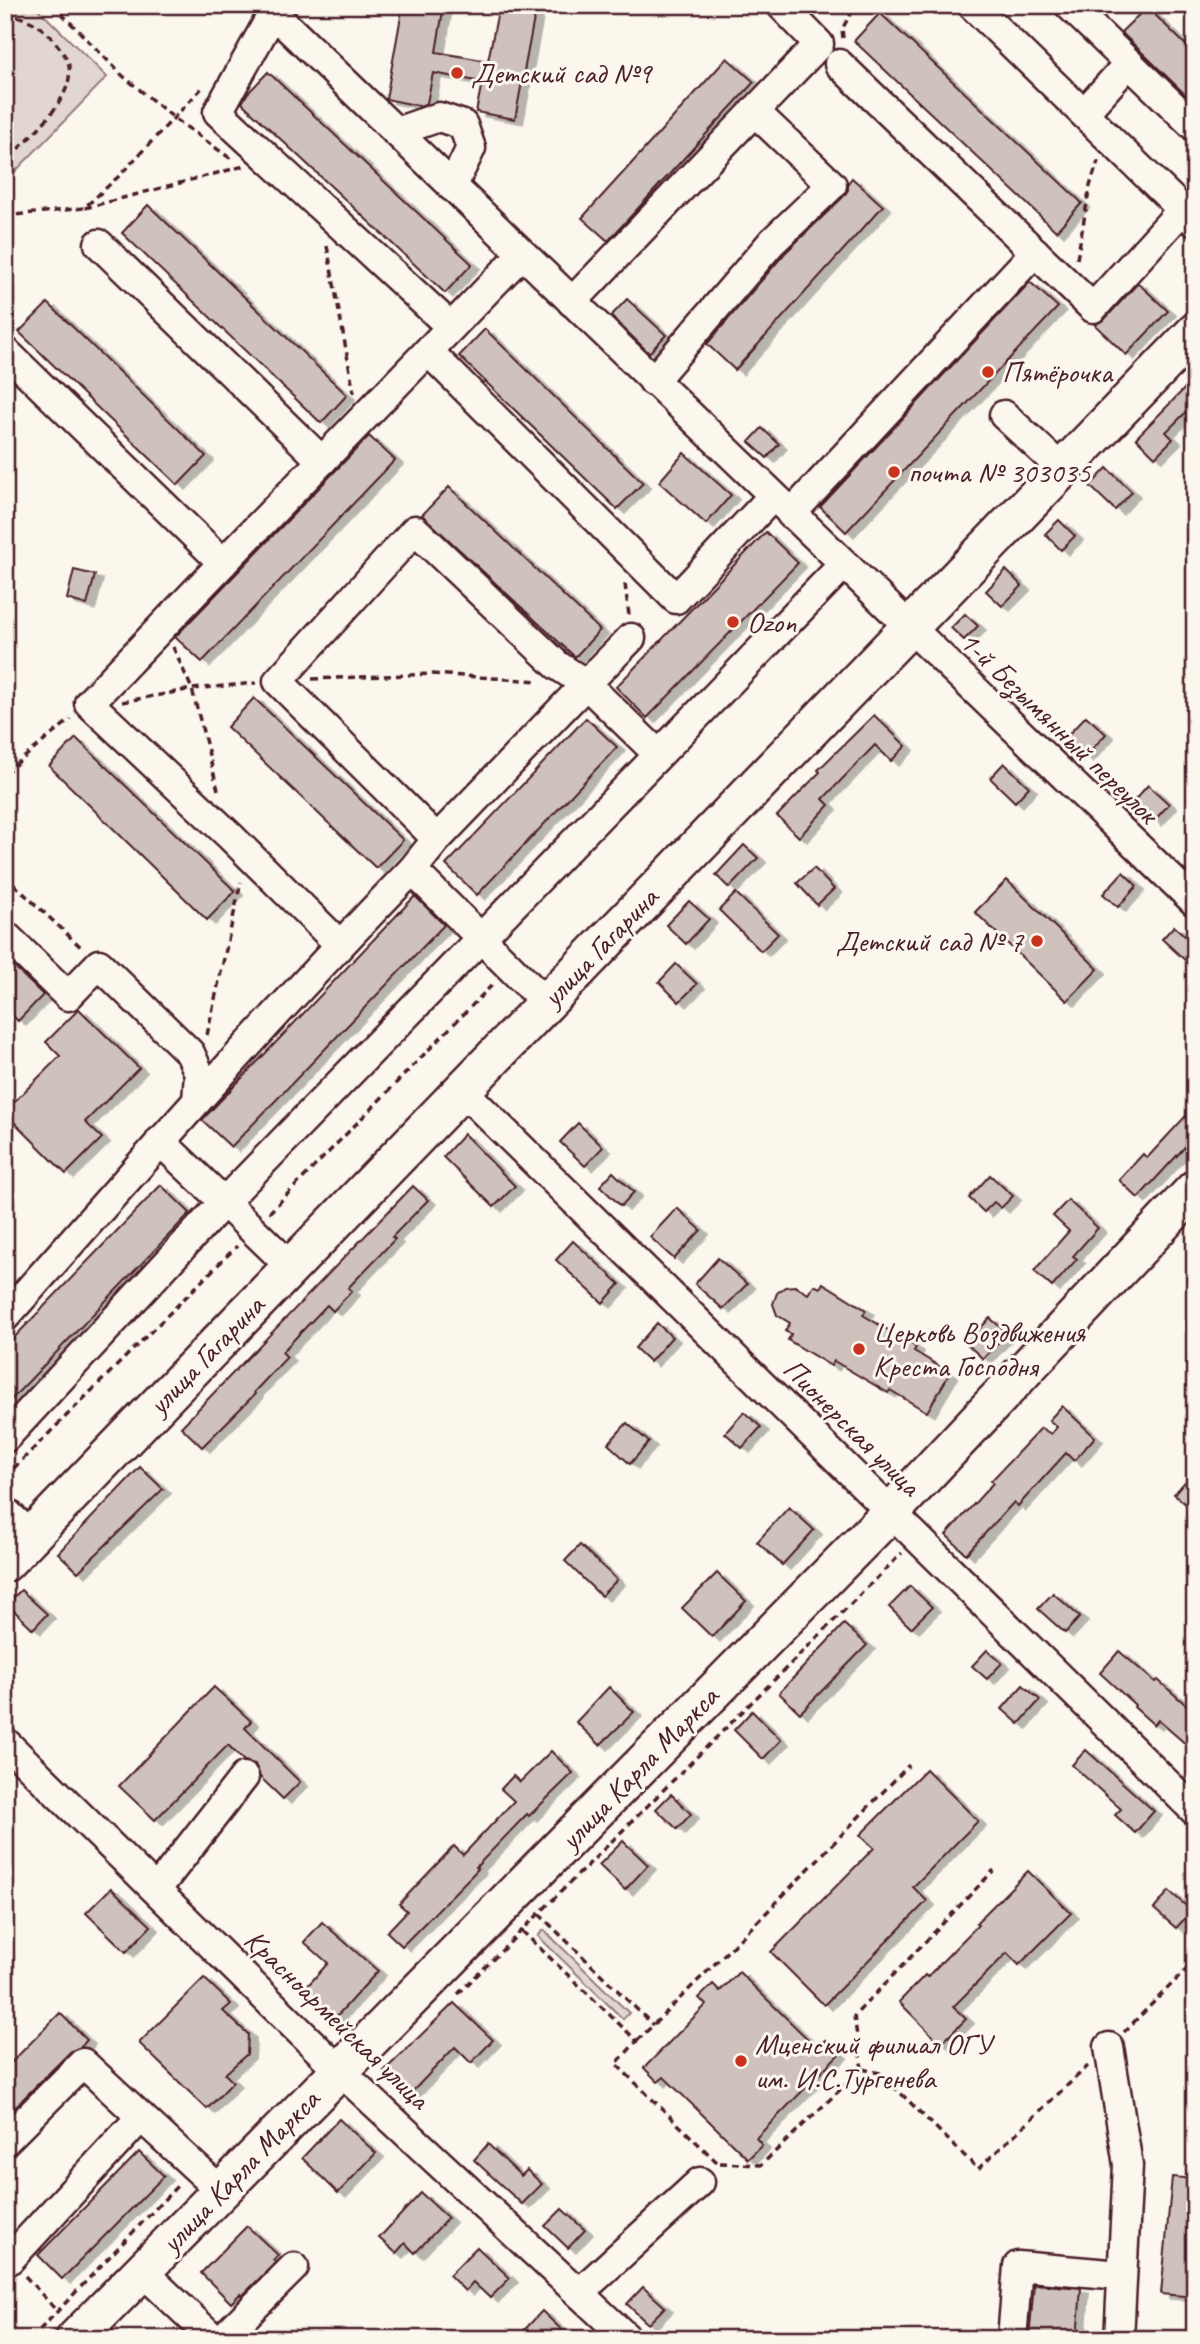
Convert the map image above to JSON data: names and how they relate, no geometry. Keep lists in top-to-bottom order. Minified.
{"streets":{"main road":["улица Гагарина","улица Карла Маркса"],"street":["1-й Безымянный переулок","Пионерская улица","Красноармейская улица"]},"crossings":[["1-й Безымянный переулок","улица Гагарина"],["улица Гагарина","Пионерская улица"],["Пионерская улица","улица Карла Маркса"],["улица Карла Маркса","Красноармейская улица"]],"places":["Детский сад №9","Пятёрочка","почта № 303035","Ozon","Детский сад № 7","Церковь Воздвижения Креста Господня","Мценский филиал ОГУ им. И.С.Тургенева"]}
